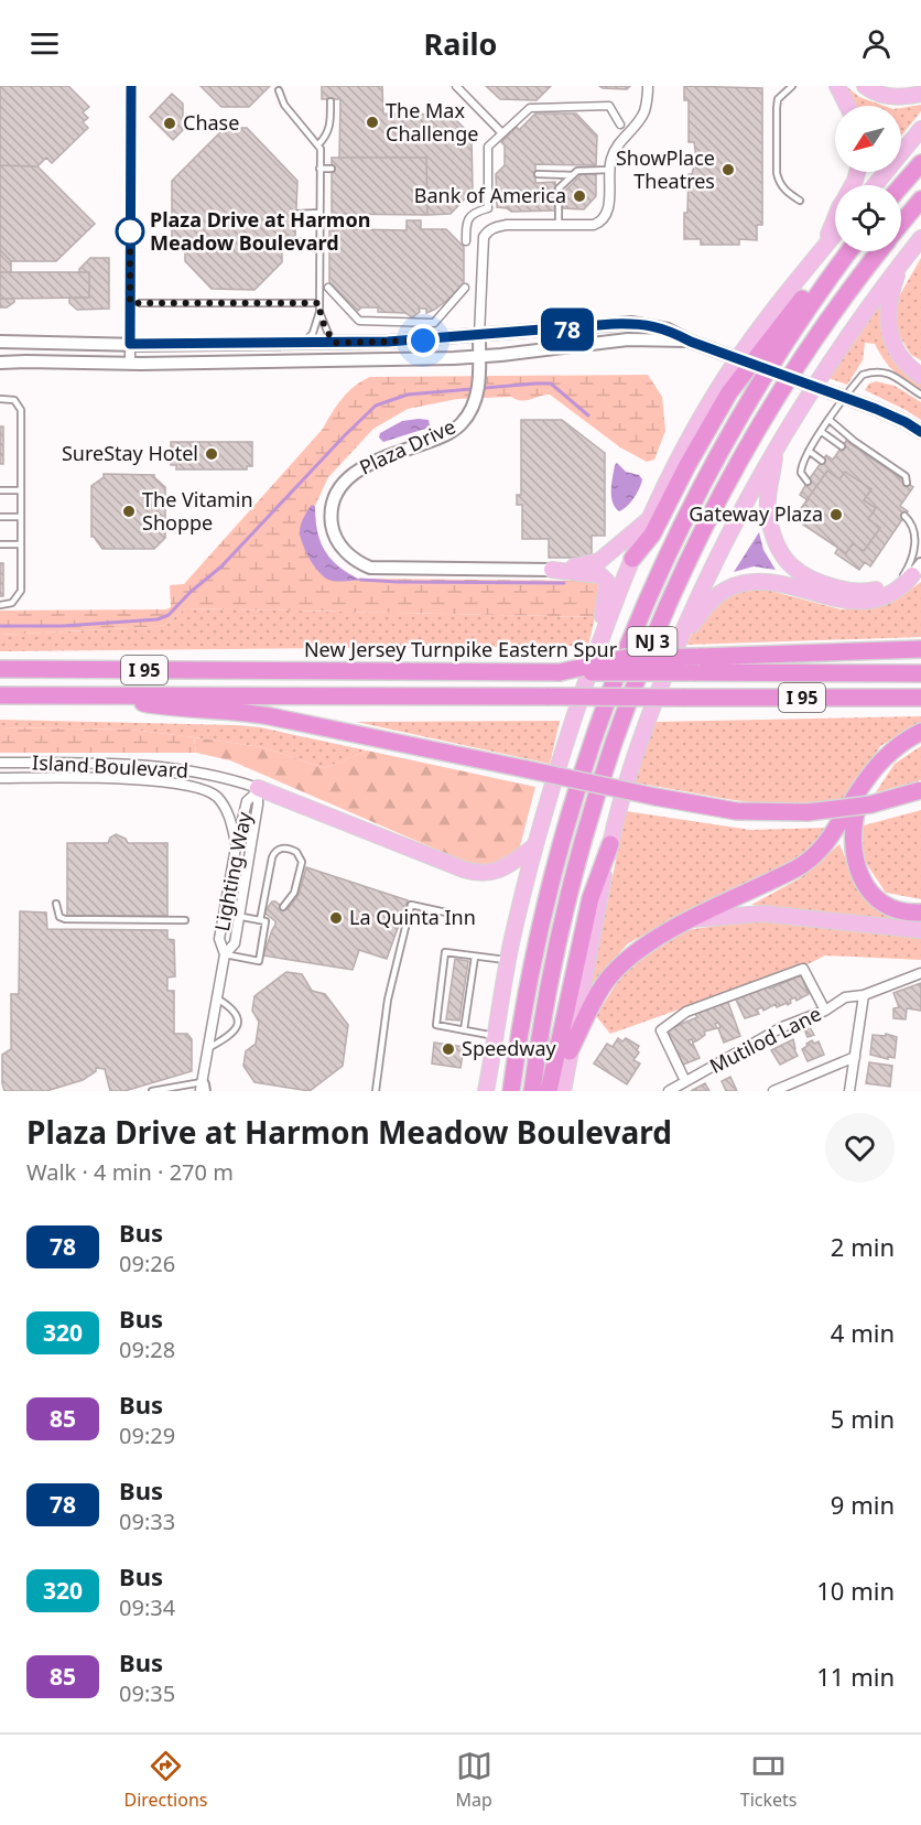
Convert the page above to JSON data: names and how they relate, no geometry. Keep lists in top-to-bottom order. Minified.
{"streets":{"highway":["NJ 3","New Jersey Turnpike Eastern Spur","I 95"],"street":["Plaza Drive","Island Boulevard","Lighting Way","Mutilod Lane"]},"crossings":[["Island Boulevard","Lighting Way"]],"places":["The Max Challenge","Chase","ShowPlace Theatres","Bank of America","Plaza Drive at Harmon Meadow Boulevard","SureStay Hotel","The Vitamin Shoppe","Gateway Plaza","La Quinta Inn","Speedway"],"lines":["bus line 78"],"north":"bottom left","page":{"header":"Railo","on_map":"78","heading":["Plaza Drive at Harmon Meadow Boulevard","Walk · 4 min · 270 m"],"list":[{"mark":"78","name":"Bus","note":"09:26","value":"2 min"},{"mark":"320","name":"Bus","note":"09:28","value":"4 min"},{"mark":"85","name":"Bus","note":"09:29","value":"5 min"},{"mark":"78","name":"Bus","note":"09:33","value":"9 min"},{"mark":"320","name":"Bus","note":"09:34","value":"10 min"},{"mark":"85","name":"Bus","note":"09:35","value":"11 min"}],"tabs":["Directions","Map","Tickets"]}}
